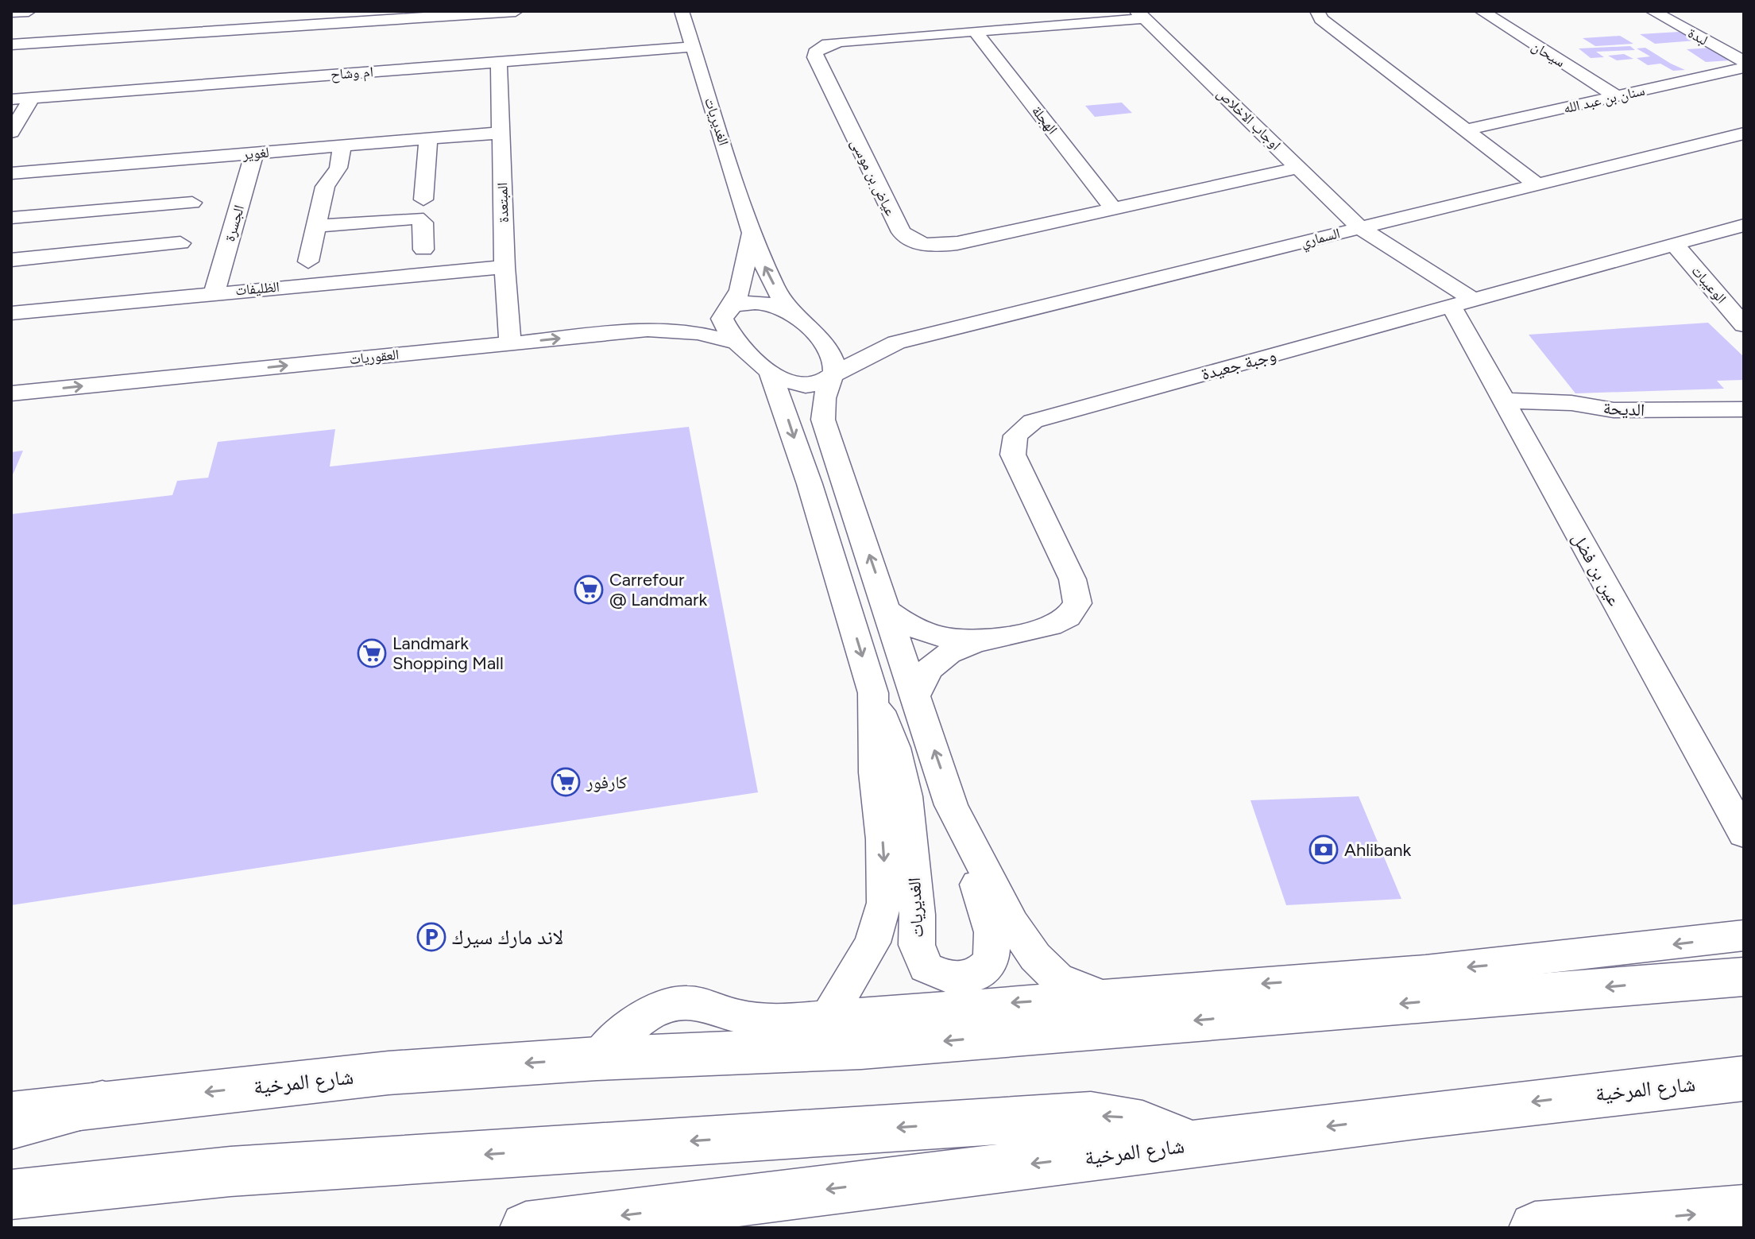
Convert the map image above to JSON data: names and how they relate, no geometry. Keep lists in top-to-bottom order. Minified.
{"streets":{"main road":["شارع المرخية"],"street":["لبدة","سيحان","ام وشاح","سنان بن عبد الله","اوجاب الاخلاص","الهجلة","الغديريات","لغوير","عياض بن موسى","المبتعدة","الجسرة","السماري","الوعيبات","الظليفات","العقوريات","وجبة جعيدة","الديحة","عين بن فضل"]},"crossings":[["سيحان","سنان بن عبد الله"],["ام وشاح","الغديريات"],["ام وشاح","المبتعدة"],["اوجاب الاخلاص","عياض بن موسى"],["اوجاب الاخلاص","السماري"],["اوجاب الاخلاص","وجبة جعيدة"],["اوجاب الاخلاص","عين بن فضل"],["الهجلة","عياض بن موسى"],["الغديريات","السماري"],["الغديريات","العقوريات"],["الغديريات","وجبة جعيدة"],["لغوير","المبتعدة"],["لغوير","الجسرة"],["المبتعدة","الظليفات"],["المبتعدة","العقوريات"],["الجسرة","الظليفات"],["السماري","العقوريات"],["الوعيبات","وجبة جعيدة"],["وجبة جعيدة","عين بن فضل"],["الديحة","عين بن فضل"]],"places":{"supermarket":["Carrefour @ Landmark","Landmark Shopping Mall","كارفور"],"bank":["Ahlibank"],"parking":["لاند مارك سيرك"]}}
